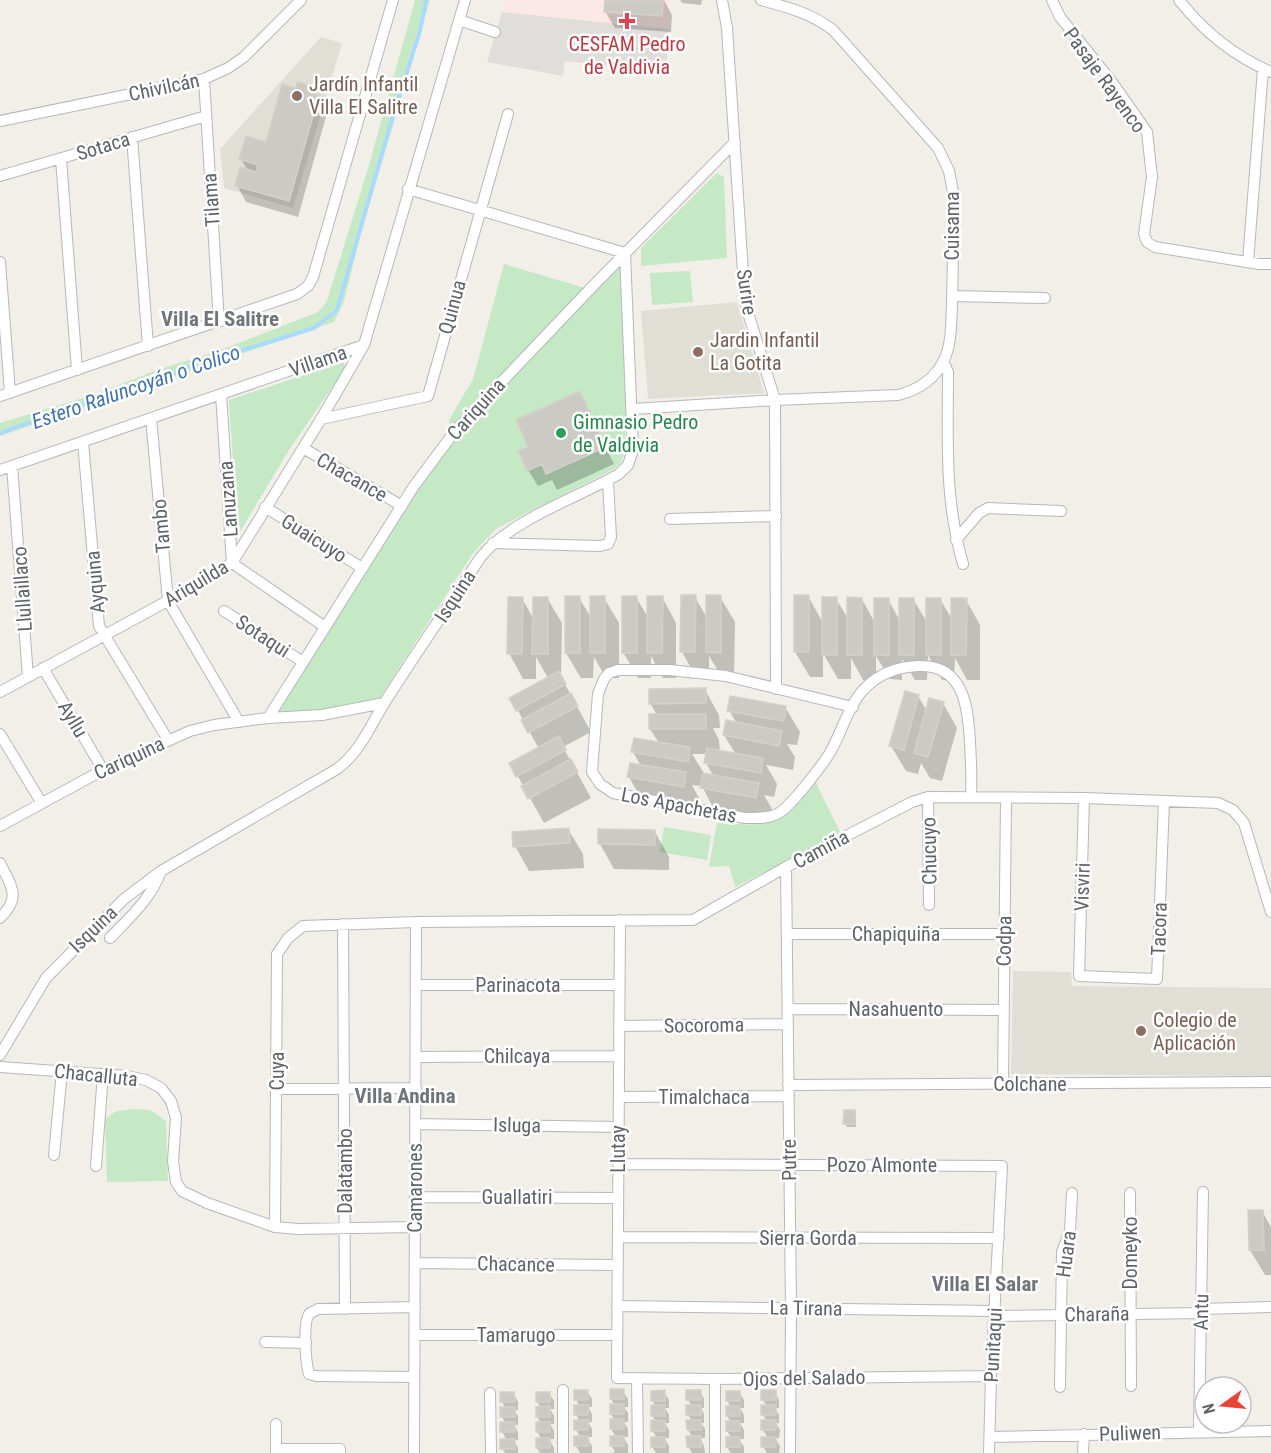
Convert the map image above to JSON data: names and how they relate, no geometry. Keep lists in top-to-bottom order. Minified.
{"streets":{"street":["Pasaje Rayenco","Chivilcán","Sotaca","Tilama","Cuisama","Surire","Quinua","Villama","Cariquina","Chacance","Lanuzana","Tambo","Guaicuyo","Ayquina","Ariquilda","Llullaillaco","Isquina","Sotaqui","Ayllu","Los Apachetas","Camiña","Chucuyo","Visviri","Tacora","Chapiquiña","Codpa","Parinacota","Nasahuento","Socoroma","Chilcaya","Cuya","Chacalluta","Colchane","Timalchaca","Isluga","Llutay","Putre","Pozo Almonte","Dalatambo","Camarones","Guallatiri","Sierra Gorda","Domeyko","Huara","La Tirana","Antu","Charaña","Tamarugo","Punitaqui","Ojos del Salado","Puliwen"]},"crossings":[["Chivilcán","Tilama"],["Sotaca","Tilama"],["Cuisama","Surire"],["Cuisama","Isquina"],["Surire","Cariquina"],["Surire","Los Apachetas"],["Quinua","Ariquilda"],["Villama","Lanuzana"],["Villama","Tambo"],["Villama","Ayquina"],["Villama","Ariquilda"],["Villama","Llullaillaco"],["Cariquina","Chacance"],["Cariquina","Lanuzana"],["Cariquina","Tambo"],["Cariquina","Guaicuyo"],["Cariquina","Ayquina"],["Cariquina","Isquina"],["Cariquina","Sotaqui"],["Cariquina","Ayllu"],["Chacance","Ariquilda"],["Chacance","Llutay"],["Chacance","Camarones"],["Lanuzana","Ariquilda"],["Tambo","Ariquilda"],["Guaicuyo","Ariquilda"],["Ayquina","Ariquilda"],["Ariquilda","Llullaillaco"],["Ariquilda","Ayllu"],["Los Apachetas","Camiña"],["Camiña","Chucuyo"],["Camiña","Visviri"],["Camiña","Tacora"],["Camiña","Codpa"],["Camiña","Cuya"],["Camiña","Llutay"],["Camiña","Putre"],["Camiña","Dalatambo"],["Camiña","Camarones"],["Visviri","Tacora"],["Chapiquiña","Codpa"],["Chapiquiña","Putre"],["Codpa","Nasahuento"],["Codpa","Colchane"],["Parinacota","Llutay"],["Parinacota","Camarones"],["Nasahuento","Putre"],["Socoroma","Llutay"],["Socoroma","Putre"],["Chilcaya","Llutay"],["Chilcaya","Camarones"],["Cuya","Chacalluta"],["Colchane","Putre"],["Timalchaca","Llutay"],["Timalchaca","Putre"],["Isluga","Llutay"],["Isluga","Camarones"],["Llutay","Pozo Almonte"],["Llutay","Guallatiri"],["Llutay","Sierra Gorda"],["Llutay","La Tirana"],["Llutay","Tamarugo"],["Llutay","Ojos del Salado"],["Putre","Pozo Almonte"],["Putre","Sierra Gorda"],["Putre","La Tirana"],["Putre","Ojos del Salado"],["Pozo Almonte","Punitaqui"],["Camarones","Guallatiri"],["Camarones","Tamarugo"],["Sierra Gorda","Punitaqui"],["Domeyko","Charaña"],["Huara","Charaña"],["La Tirana","Charaña"],["La Tirana","Punitaqui"],["Antu","Charaña"],["Charaña","Punitaqui"],["Punitaqui","Ojos del Salado"],["Punitaqui","Puliwen"]],"districts":["Villa El Salitre","Villa Andina","Villa El Salar"],"water":["Estero Raluncoyán o Colico"],"places":{"health":["CESFAM Pedro de Valdivia"],"other":["Jardín Infantil Villa El Salitre","Jardin Infantil La Gotita","Gimnasio Pedro de Valdivia","Colegio de Aplicación"]},"north":"left"}
